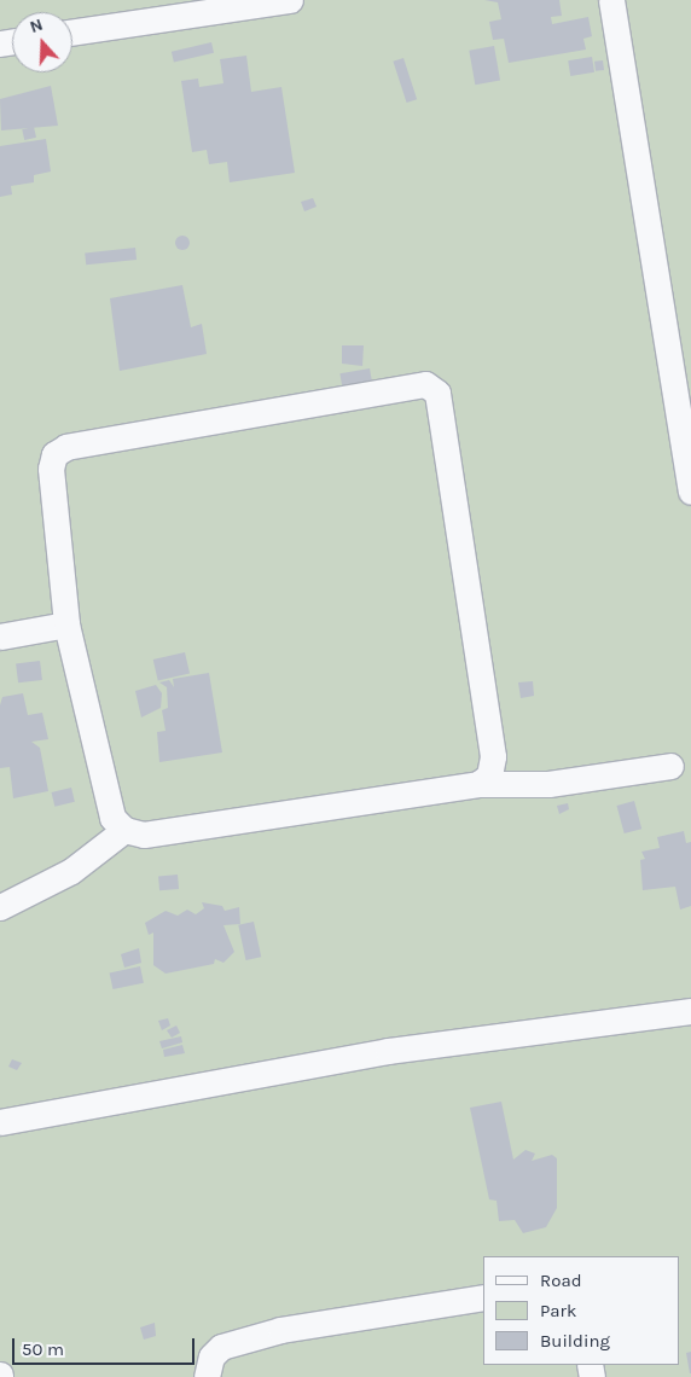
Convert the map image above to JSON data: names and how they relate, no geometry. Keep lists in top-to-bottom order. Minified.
{"legend":["Road","Park","Building"],"scale_bar":"50 m","north":"top"}
